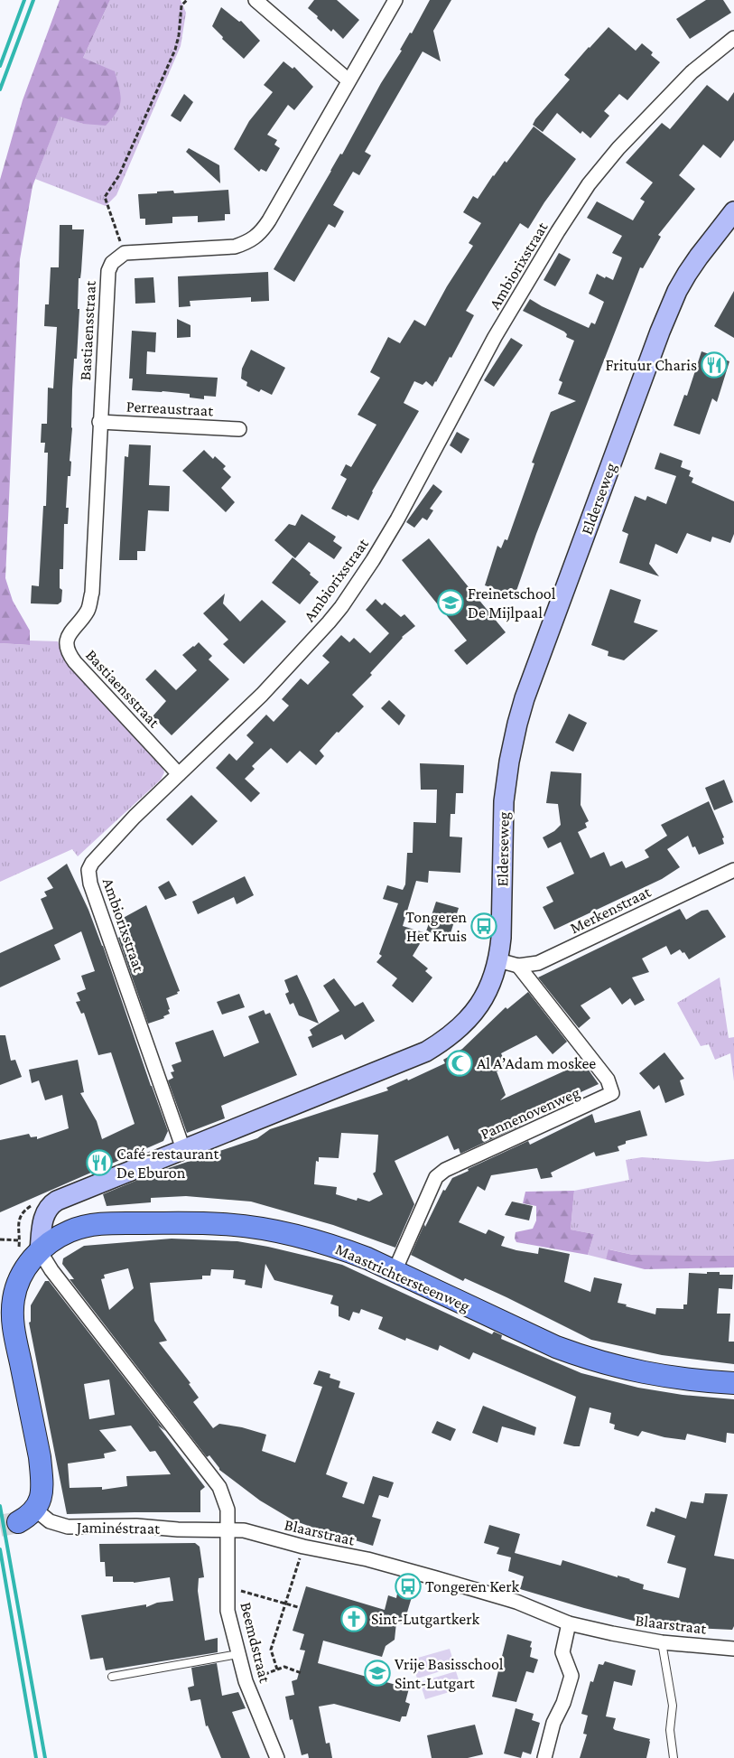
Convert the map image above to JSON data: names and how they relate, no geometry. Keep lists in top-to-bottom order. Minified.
{"streets":{"main road":["Elderseweg","Maastrichtersteenweg"],"street":["Ambiorixstraat","Bastiaensstraat","Perreaustraat","Merkenstraat","Pannenovenweg","Jaminéstraat","Blaarstraat","Beemdstraat"]},"crossings":[["Ambiorixstraat","Bastiaensstraat"],["Ambiorixstraat","Elderseweg"],["Bastiaensstraat","Perreaustraat"],["Elderseweg","Merkenstraat"],["Elderseweg","Maastrichtersteenweg"],["Merkenstraat","Pannenovenweg"],["Pannenovenweg","Maastrichtersteenweg"],["Maastrichtersteenweg","Jaminéstraat"],["Jaminéstraat","Blaarstraat"],["Jaminéstraat","Beemdstraat"],["Blaarstraat","Beemdstraat"]],"places":{"restaurant":["Frituur Charis","Café-restaurant De Eburon"],"school or university":["Freinetschool De Mijlpaal","Vrije Basisschool Sint-Lutgart"],"bus stop":["Tongeren Het Kruis","Tongeren Kerk"],"mosque":["Al A’Adam moskee"],"church":["Sint-Lutgartkerk"]}}
